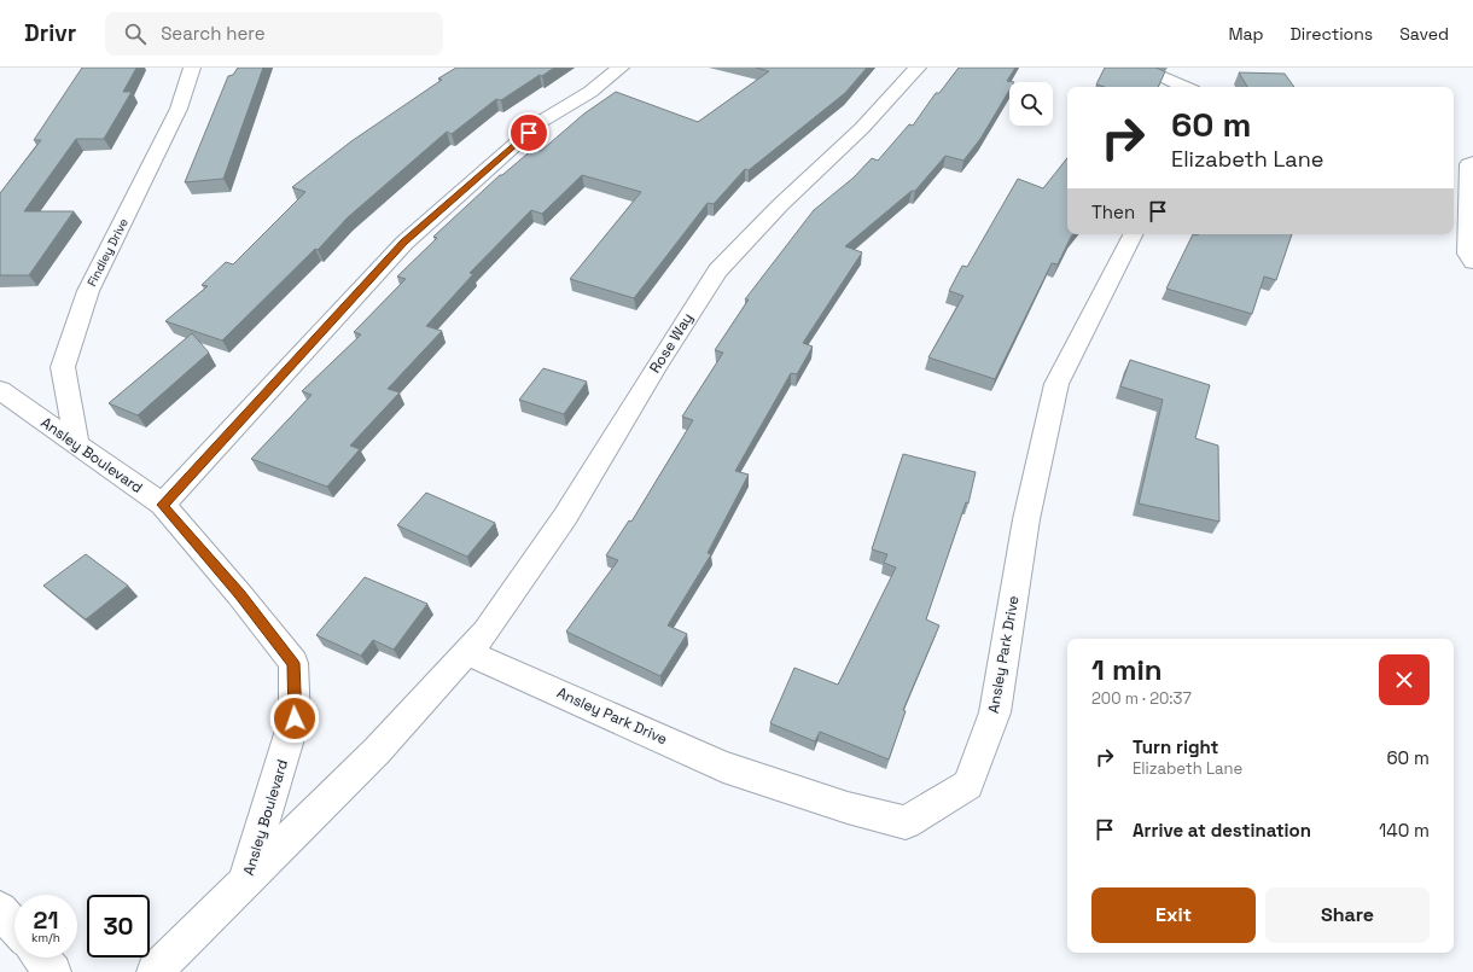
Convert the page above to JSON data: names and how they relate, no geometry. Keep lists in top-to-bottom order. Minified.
{"streets":{"street":["Findley Drive","Rose Way","Ansley Boulevard","Ansley Park Drive"]},"crossings":[["Findley Drive","Ansley Boulevard"],["Rose Way","Ansley Boulevard"],["Rose Way","Ansley Park Drive"],["Ansley Boulevard","Ansley Park Drive"]],"page":{"header":"Drivr","search":"Search here","nav":["Map","Directions","Saved"],"turn":["60 m","Elizabeth Lane"],"then":"Then","heading":["1 min","200 m · 20:37"],"list":[{"name":"Turn right","note":"Elizabeth Lane","value":"60 m"},{"name":"Arrive at destination","value":"140 m"}],"buttons":["Exit","Share"],"speed":"21 km/h","limit":"30"}}
